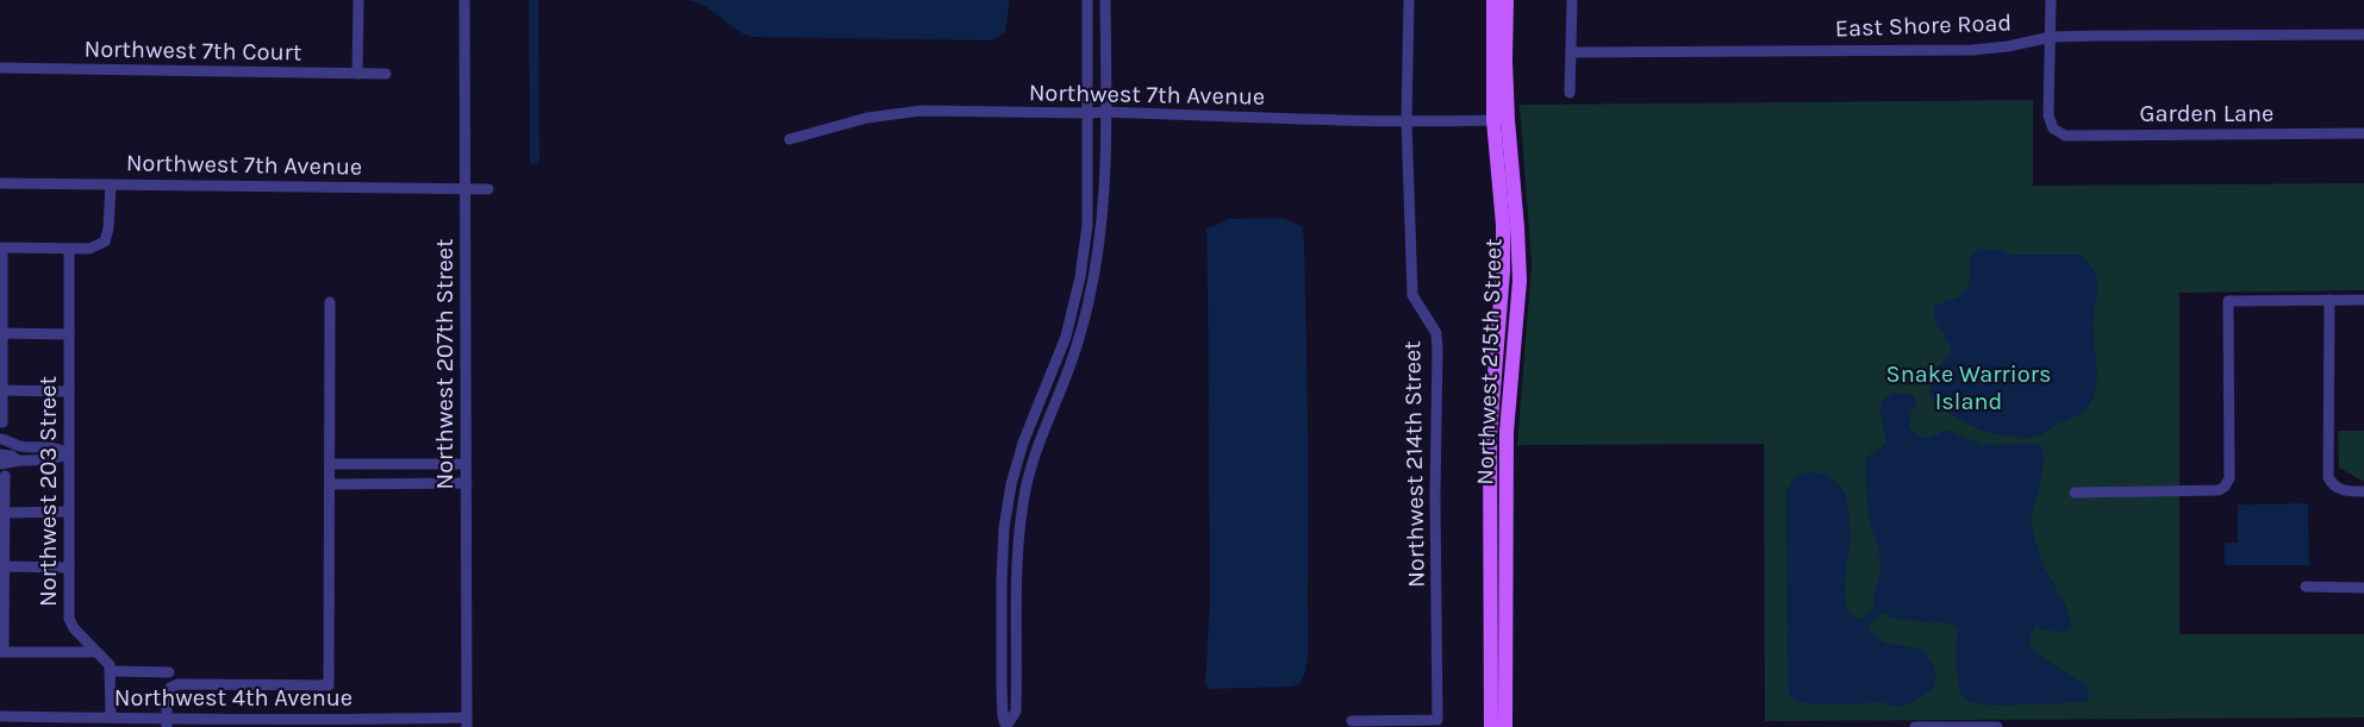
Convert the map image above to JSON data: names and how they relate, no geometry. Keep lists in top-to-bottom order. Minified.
{"streets":{"main road":["Northwest 215th Street"],"street":["East Shore Road","Northwest 7th Court","Northwest 7th Avenue","Garden Lane","Northwest 207th Street","Northwest 214th Street","Northwest 203 Street","Northwest 4th Avenue"]},"crossings":[["East Shore Road","Garden Lane"],["Northwest 7th Avenue","Northwest 215th Street"],["Northwest 7th Avenue","Northwest 207th Street"],["Northwest 7th Avenue","Northwest 214th Street"],["Northwest 207th Street","Northwest 4th Avenue"]],"parks":["Snake Warriors Island"]}
